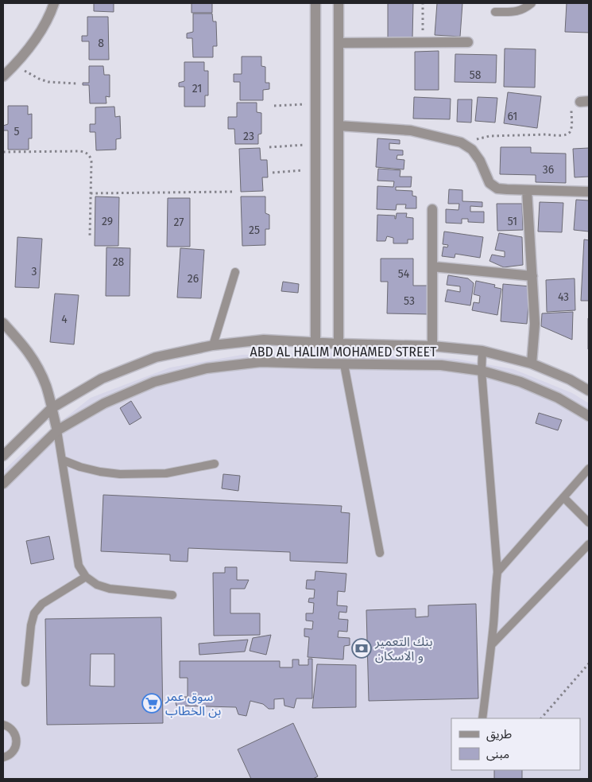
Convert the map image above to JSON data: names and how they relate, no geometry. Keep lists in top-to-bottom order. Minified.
{"streets":{"street":["ABD AL HALIM MOHAMED STREET"]},"places":{"bank":["بنك التعمير و الاسكان"],"supermarket":["سوق عمر بن الخطاب"]},"house_numbers":["8","58","21","61","5","23","36","29","51","27","25","28","3","54","26","43","53","4"],"legend":["طريق","مبنى"]}
